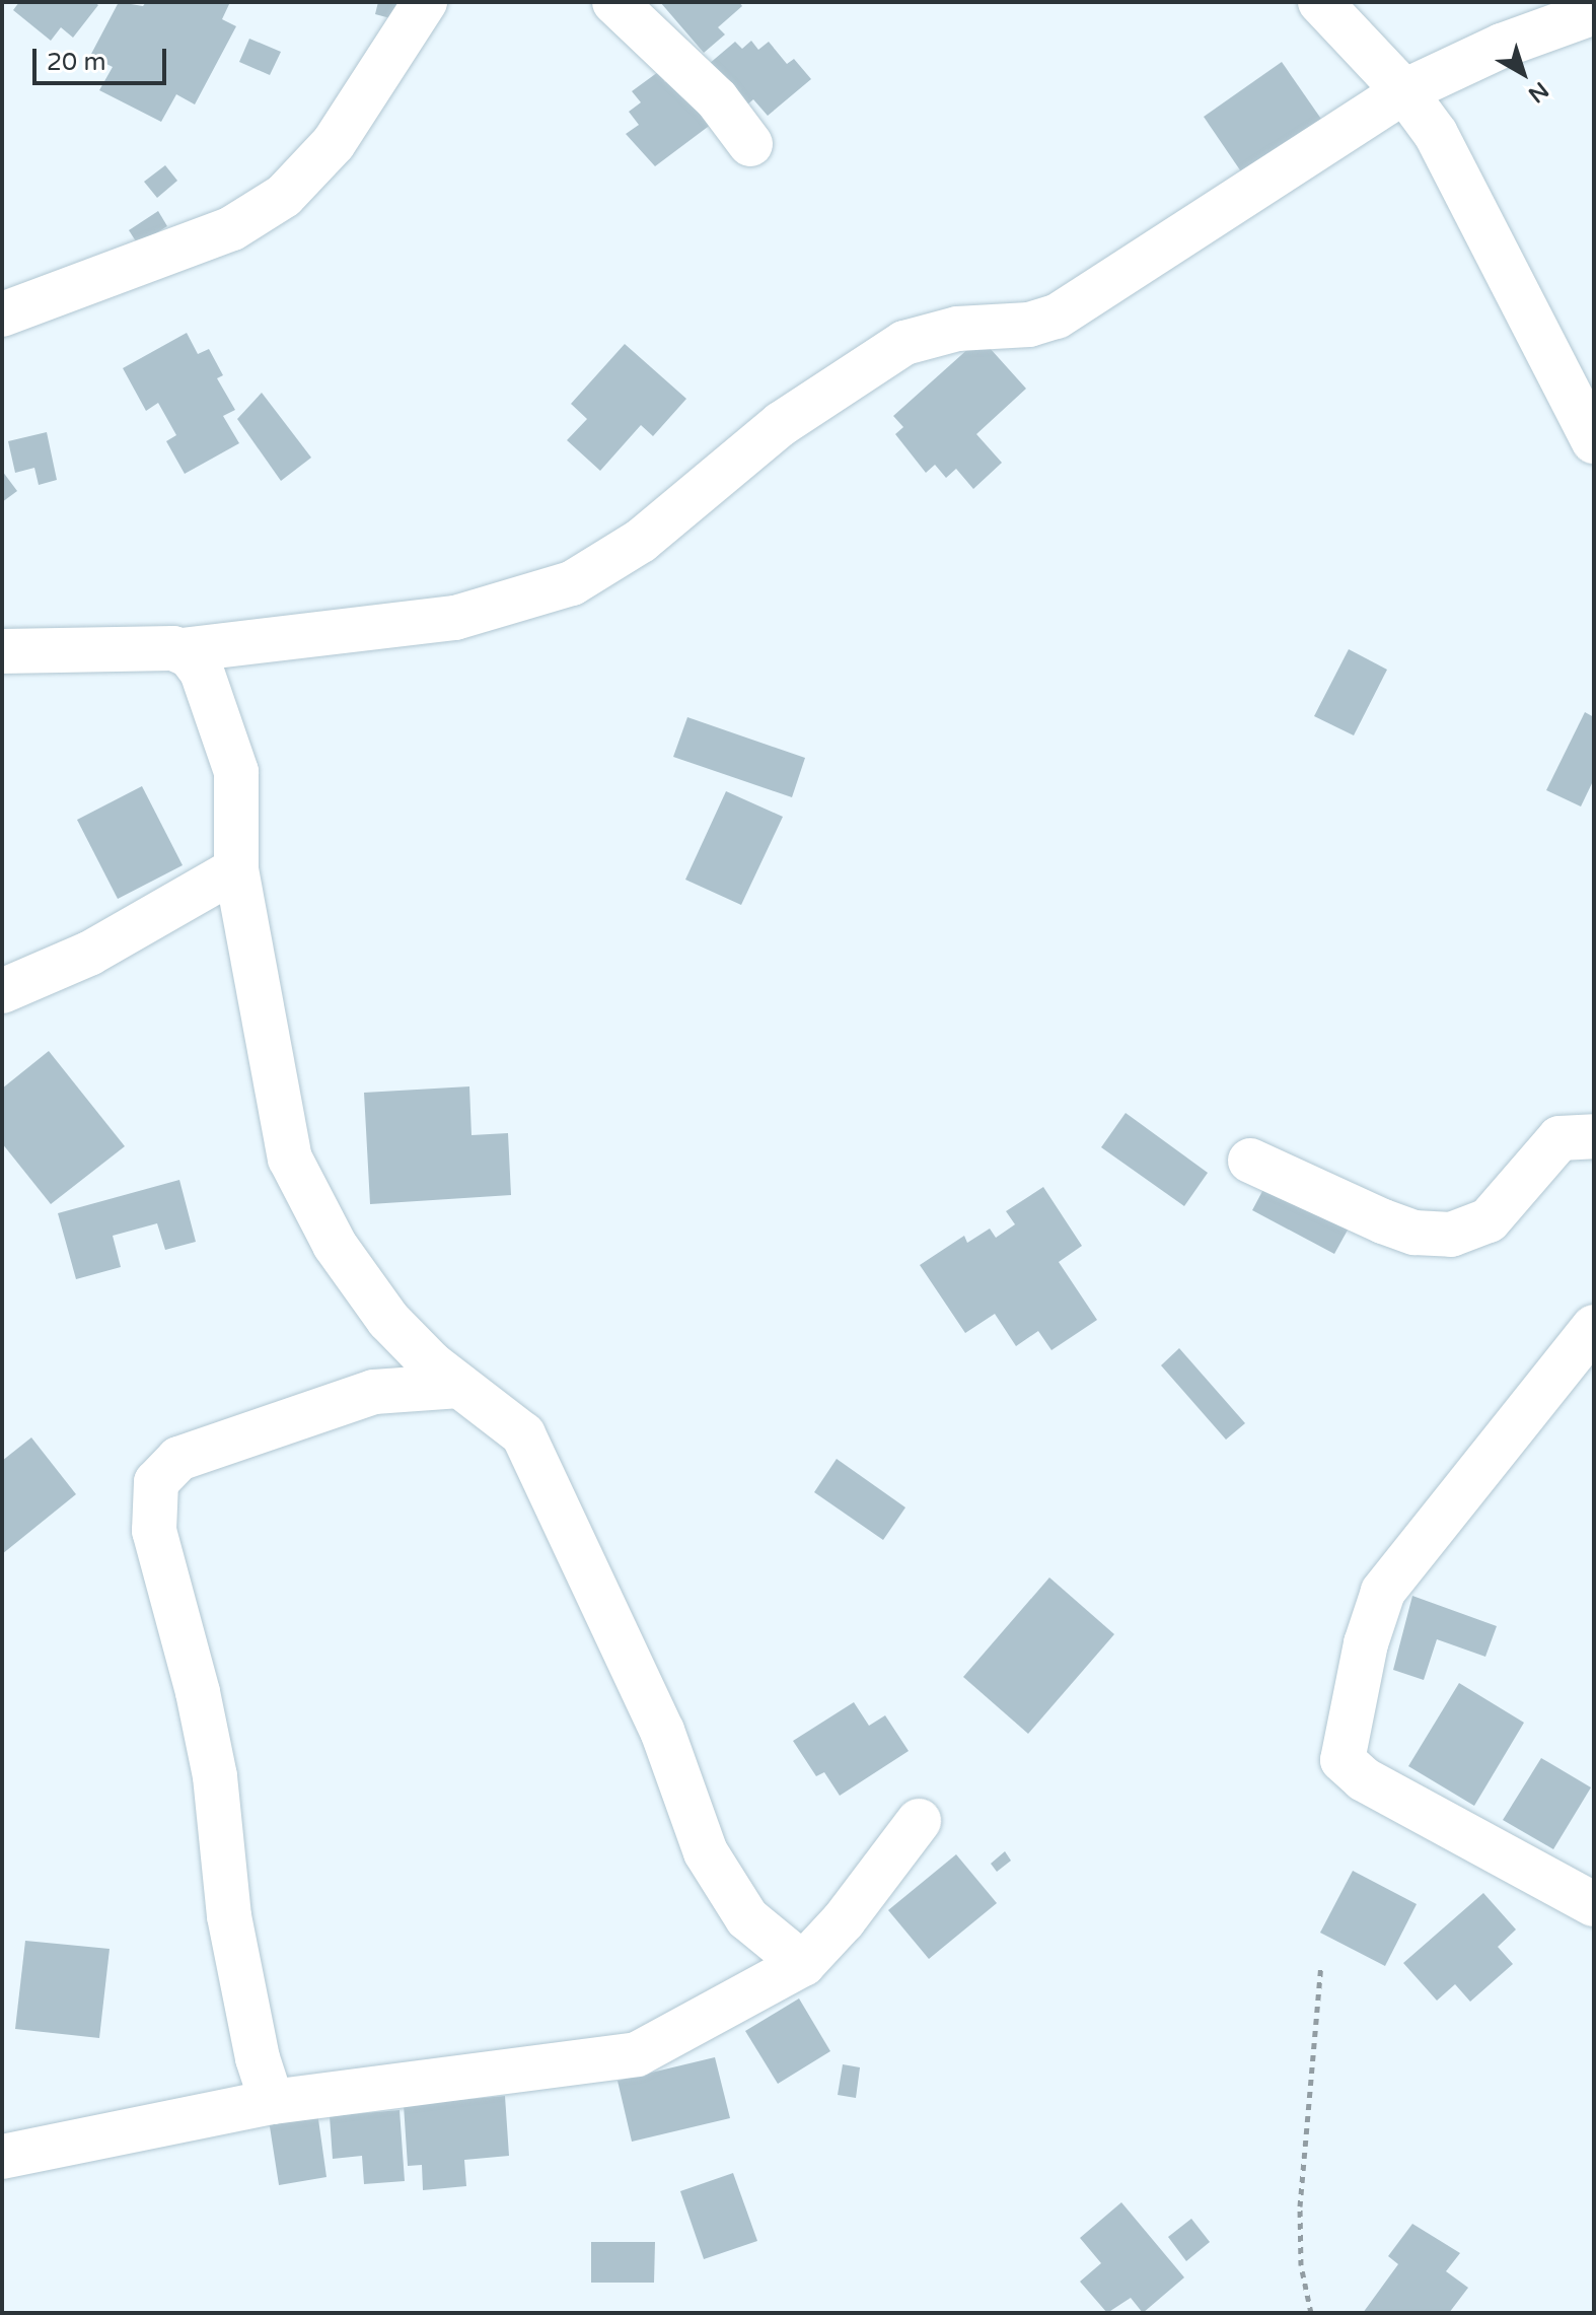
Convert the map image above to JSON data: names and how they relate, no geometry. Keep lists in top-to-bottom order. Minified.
{"scale_bar":"20 m","north":"bottom right"}
